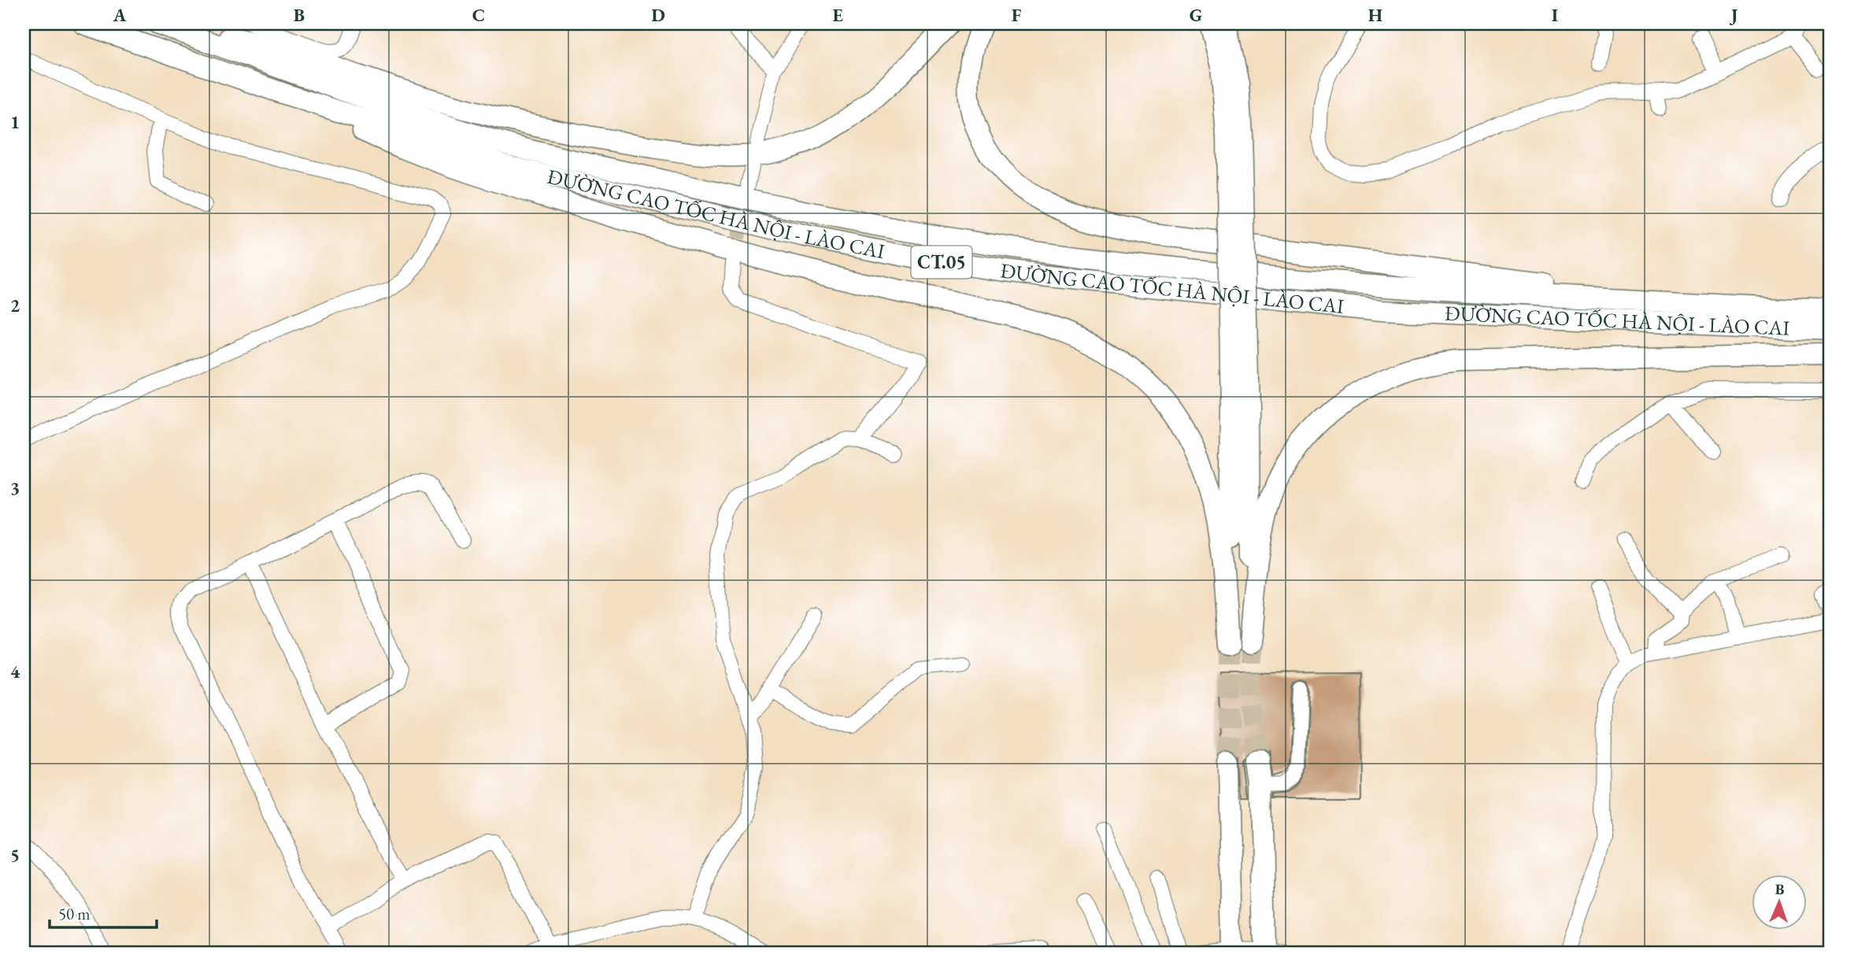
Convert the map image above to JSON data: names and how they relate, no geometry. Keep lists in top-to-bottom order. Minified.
{"streets":{"highway":["ĐƯỜNG CAO TỐC HÀ NỘI - LÀO CAI","CT.05"]},"scale_bar":"50 m","north":"top","grid":{"columns":["A","B","C","D","E","F","G","H","I","J"],"rows":["1","2","3","4","5"]}}
